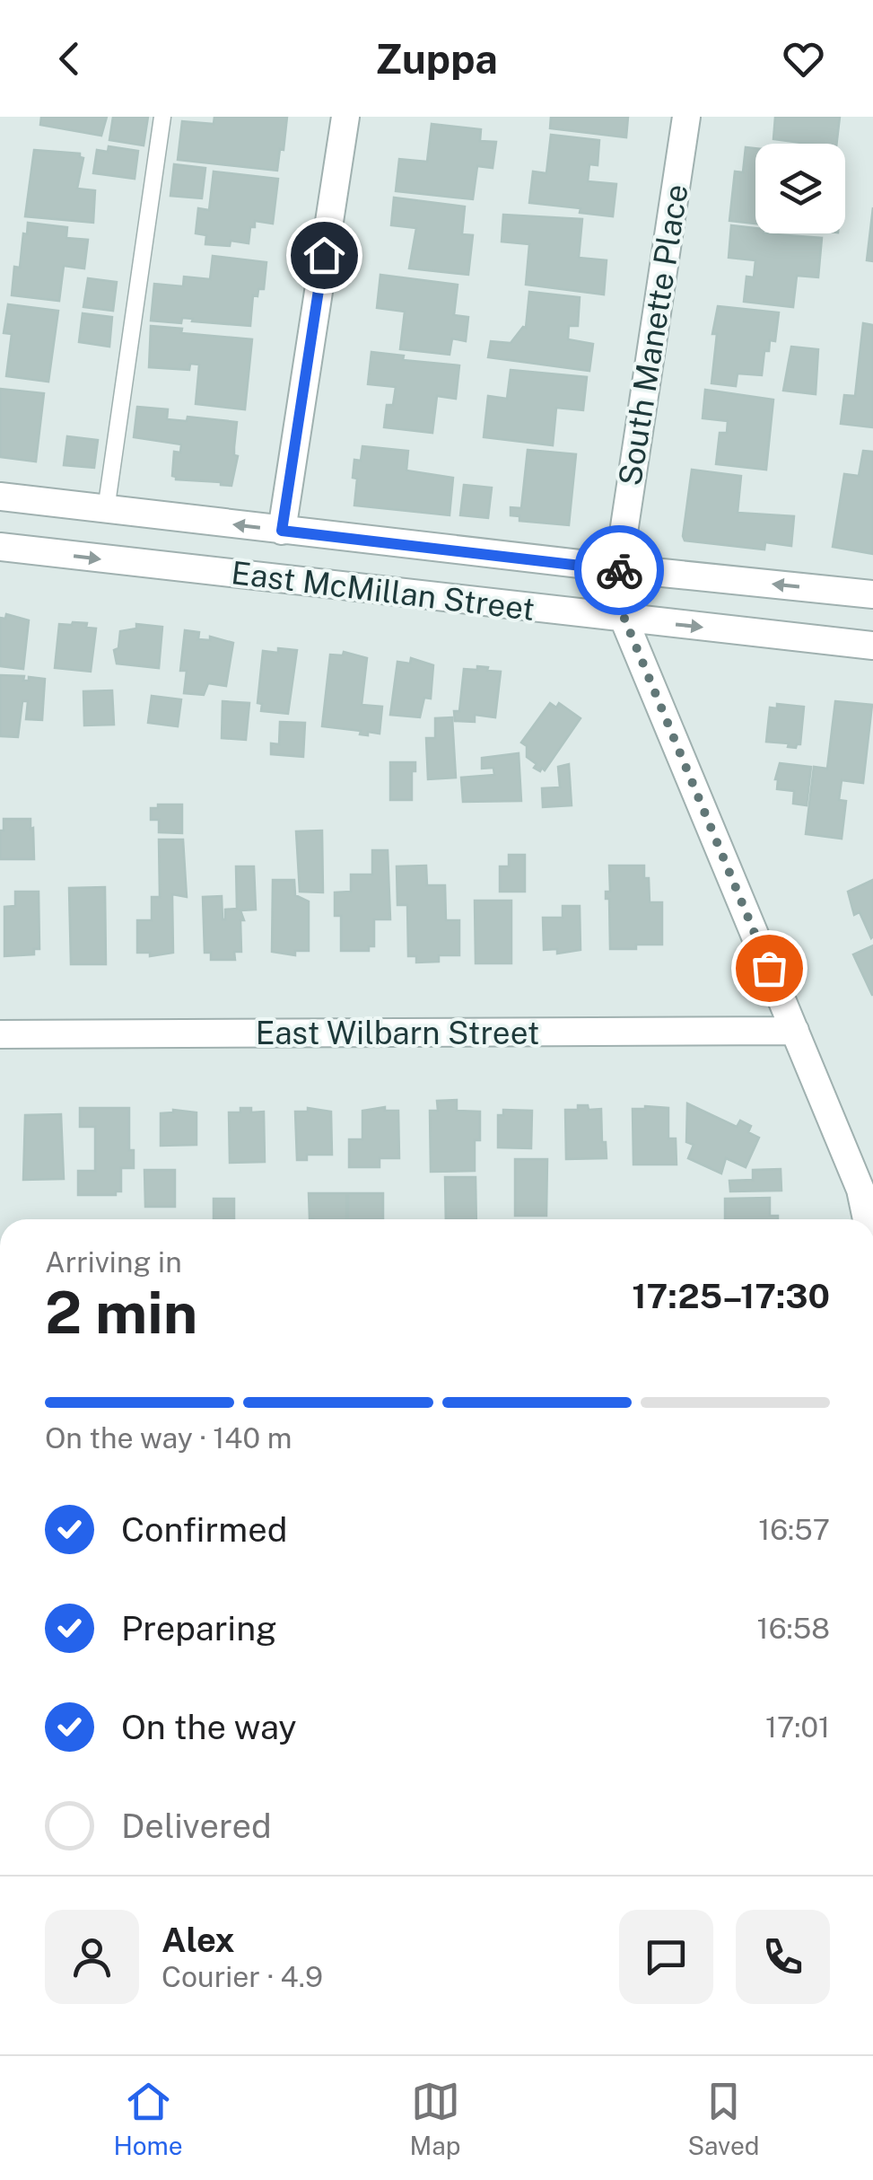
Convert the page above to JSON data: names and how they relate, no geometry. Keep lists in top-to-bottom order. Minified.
{"streets":{"street":["South Manette Place","East McMillan Street","East Wilbarn Street"]},"crossings":[["South Manette Place","East McMillan Street"],["South Manette Place","East Wilbarn Street"]],"page":{"header":"Zuppa","heading":["2 min","Arriving in","17:25–17:30"],"panel":["Alex","Courier · 4.9"],"bar":"On the way · 140 m","list":[["Confirmed","16:57"],["Preparing","16:58"],["On the way","17:01"],"Delivered"],"tabs":["Home","Map","Saved"]}}
